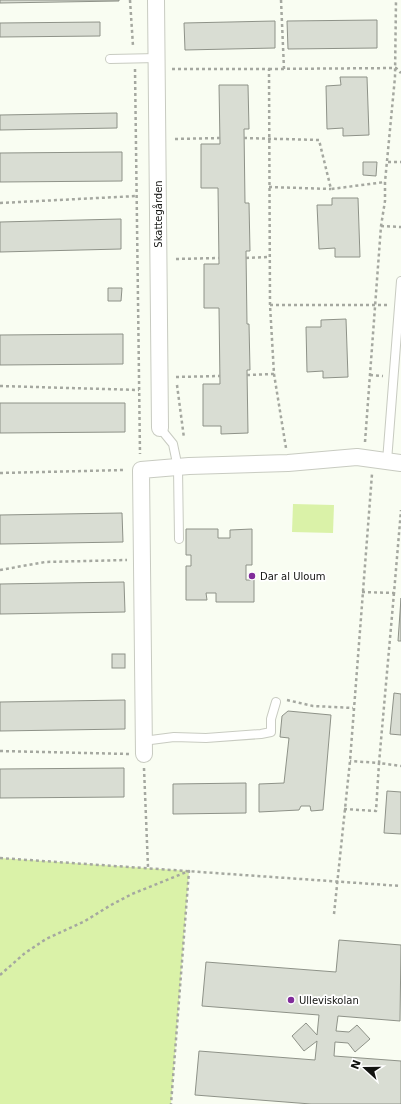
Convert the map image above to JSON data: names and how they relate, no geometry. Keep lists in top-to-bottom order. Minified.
{"streets":{"street":["Skattegården"]},"places":["Dar al Uloum","Ulleviskolan"],"north":"left"}
